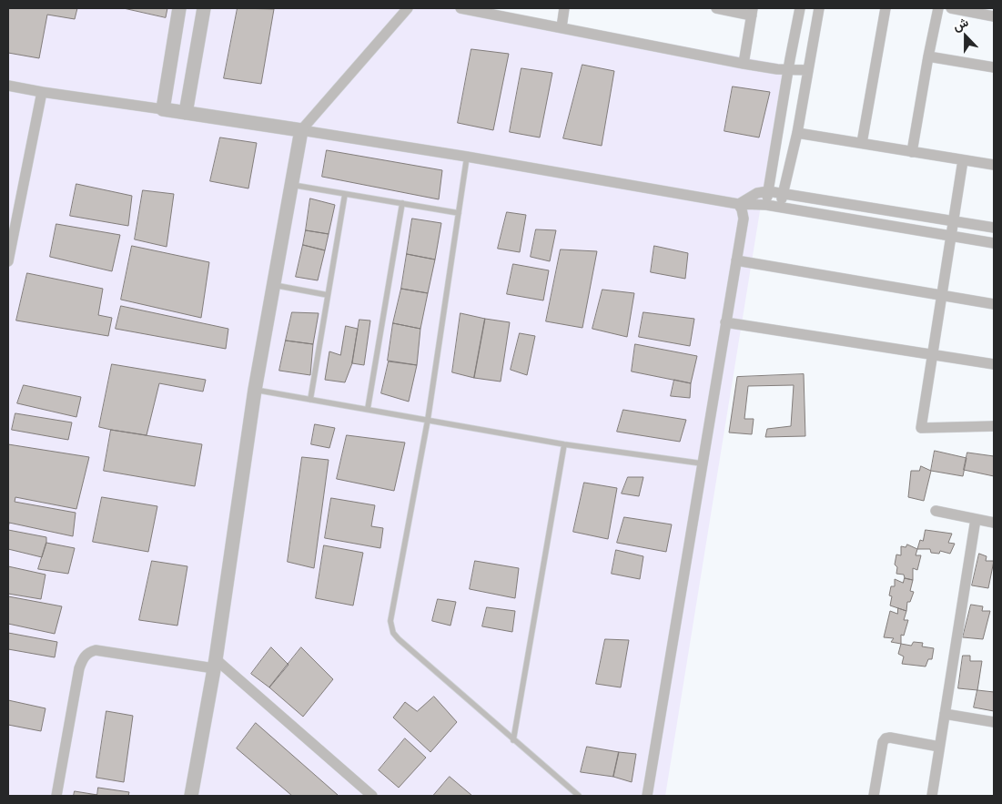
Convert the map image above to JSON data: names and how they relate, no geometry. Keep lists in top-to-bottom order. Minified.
{"north":"top"}
